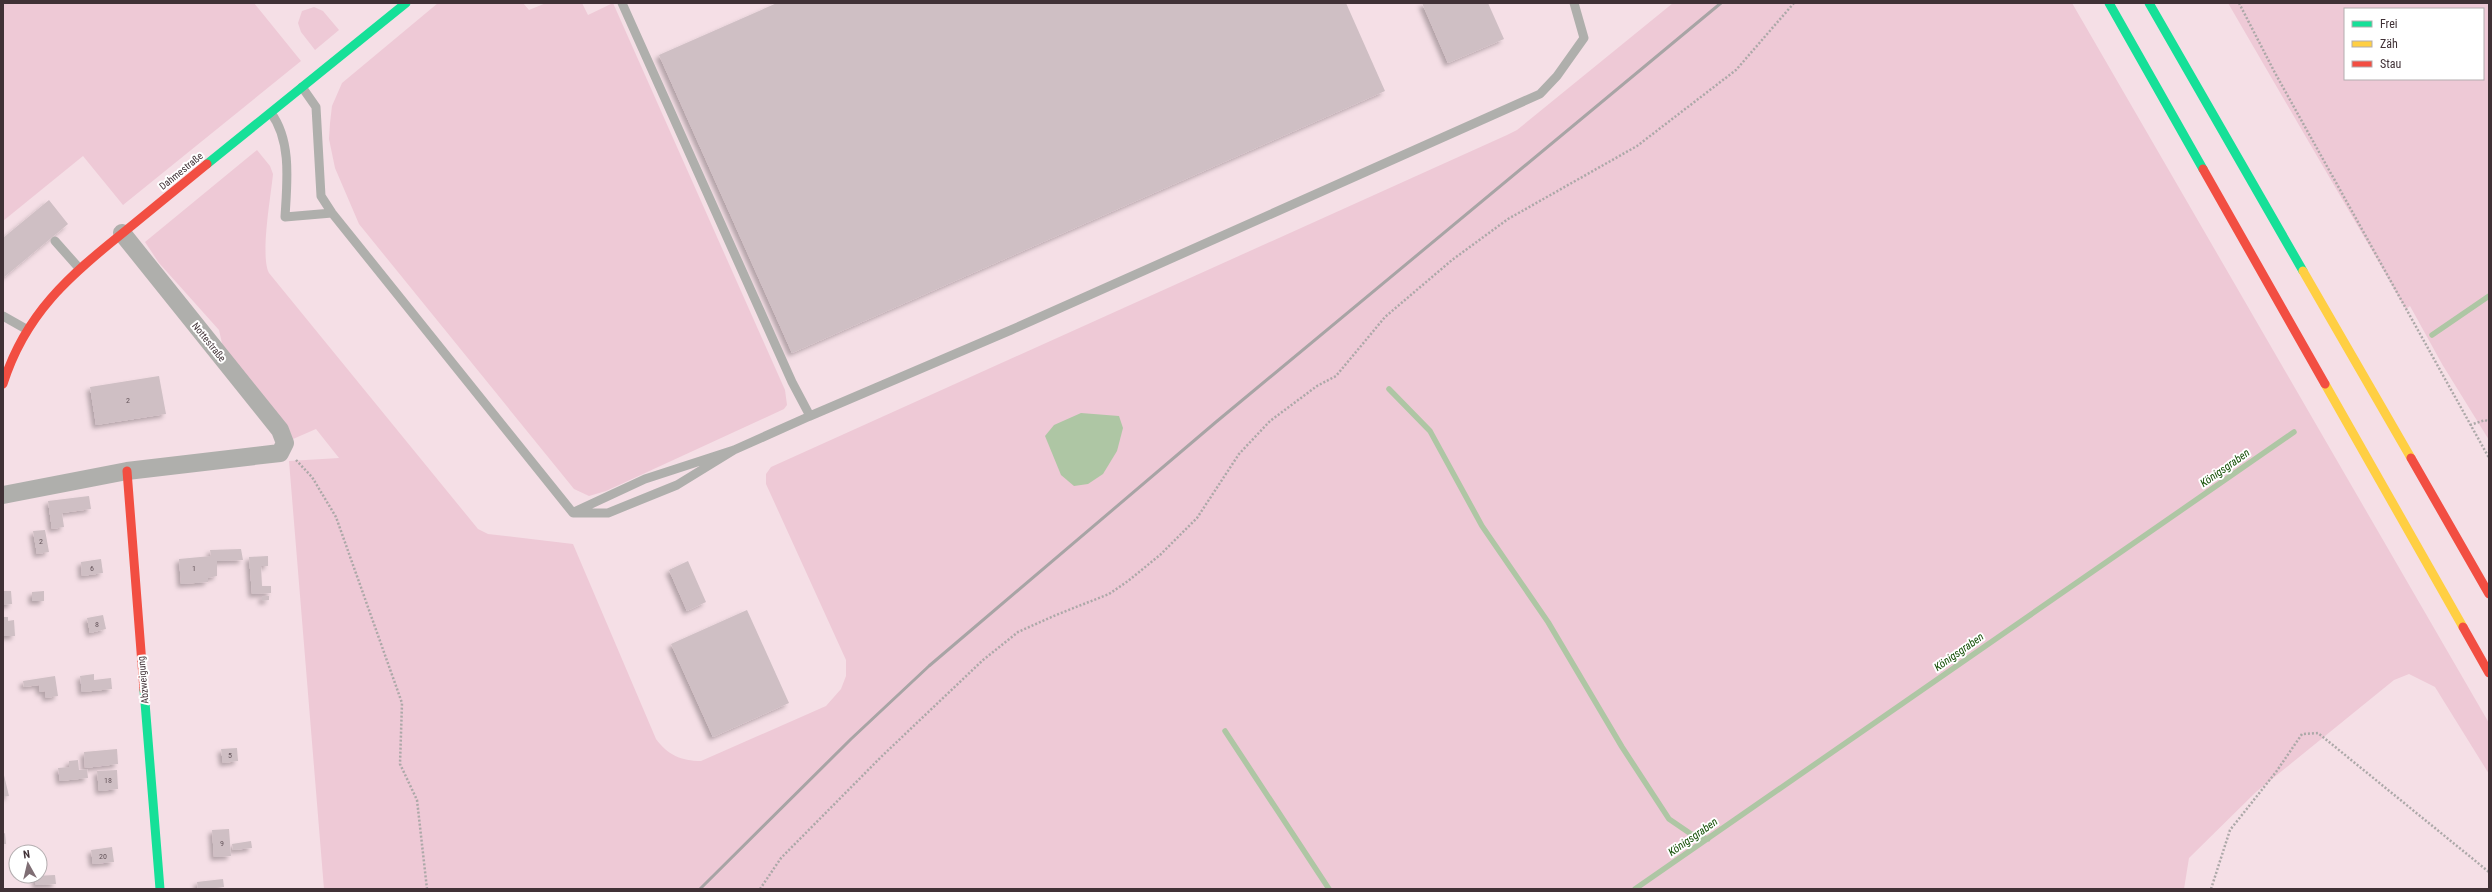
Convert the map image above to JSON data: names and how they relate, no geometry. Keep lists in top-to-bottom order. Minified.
{"streets":{"main road":["Dahmestraße","Abzweigung"],"street":["Nottestraße"]},"crossings":[["Dahmestraße","Nottestraße"]],"water":["Königsgraben"],"house_numbers":["2","2","6","1","8","5","18","9","20"],"legend":["Frei","Zäh","Stau"],"north":"top"}
